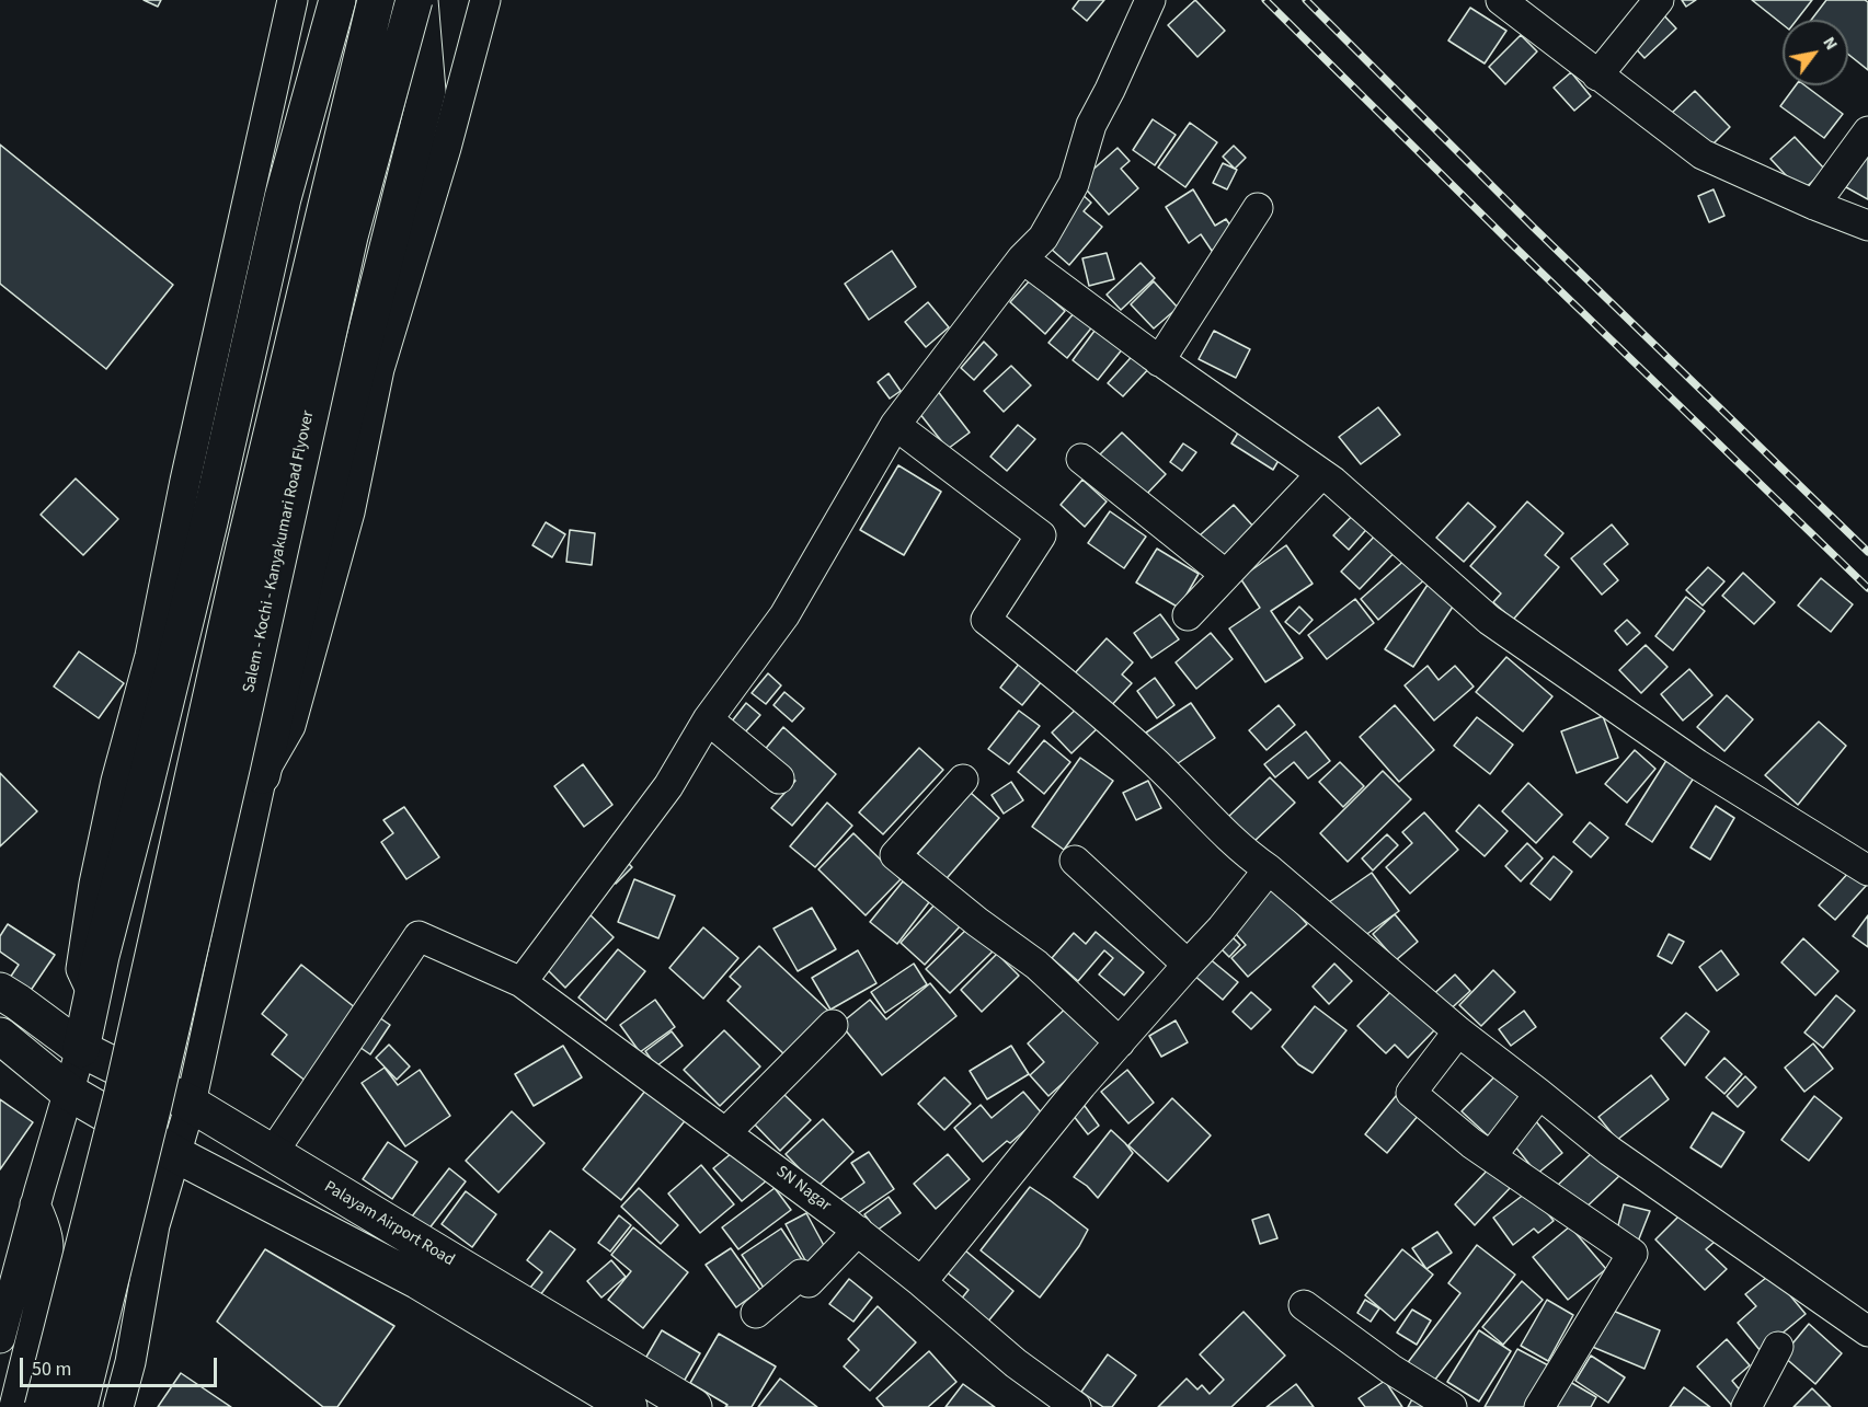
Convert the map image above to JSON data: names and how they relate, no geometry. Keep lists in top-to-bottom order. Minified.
{"streets":{"main road":["Salem - Kochi - Kanyakumari Road Flyover","Palayam Airport Road"],"street":["SN Nagar"]},"crossings":[["SN Nagar","Palayam Airport Road"]],"scale_bar":"50 m","north":"top right"}
